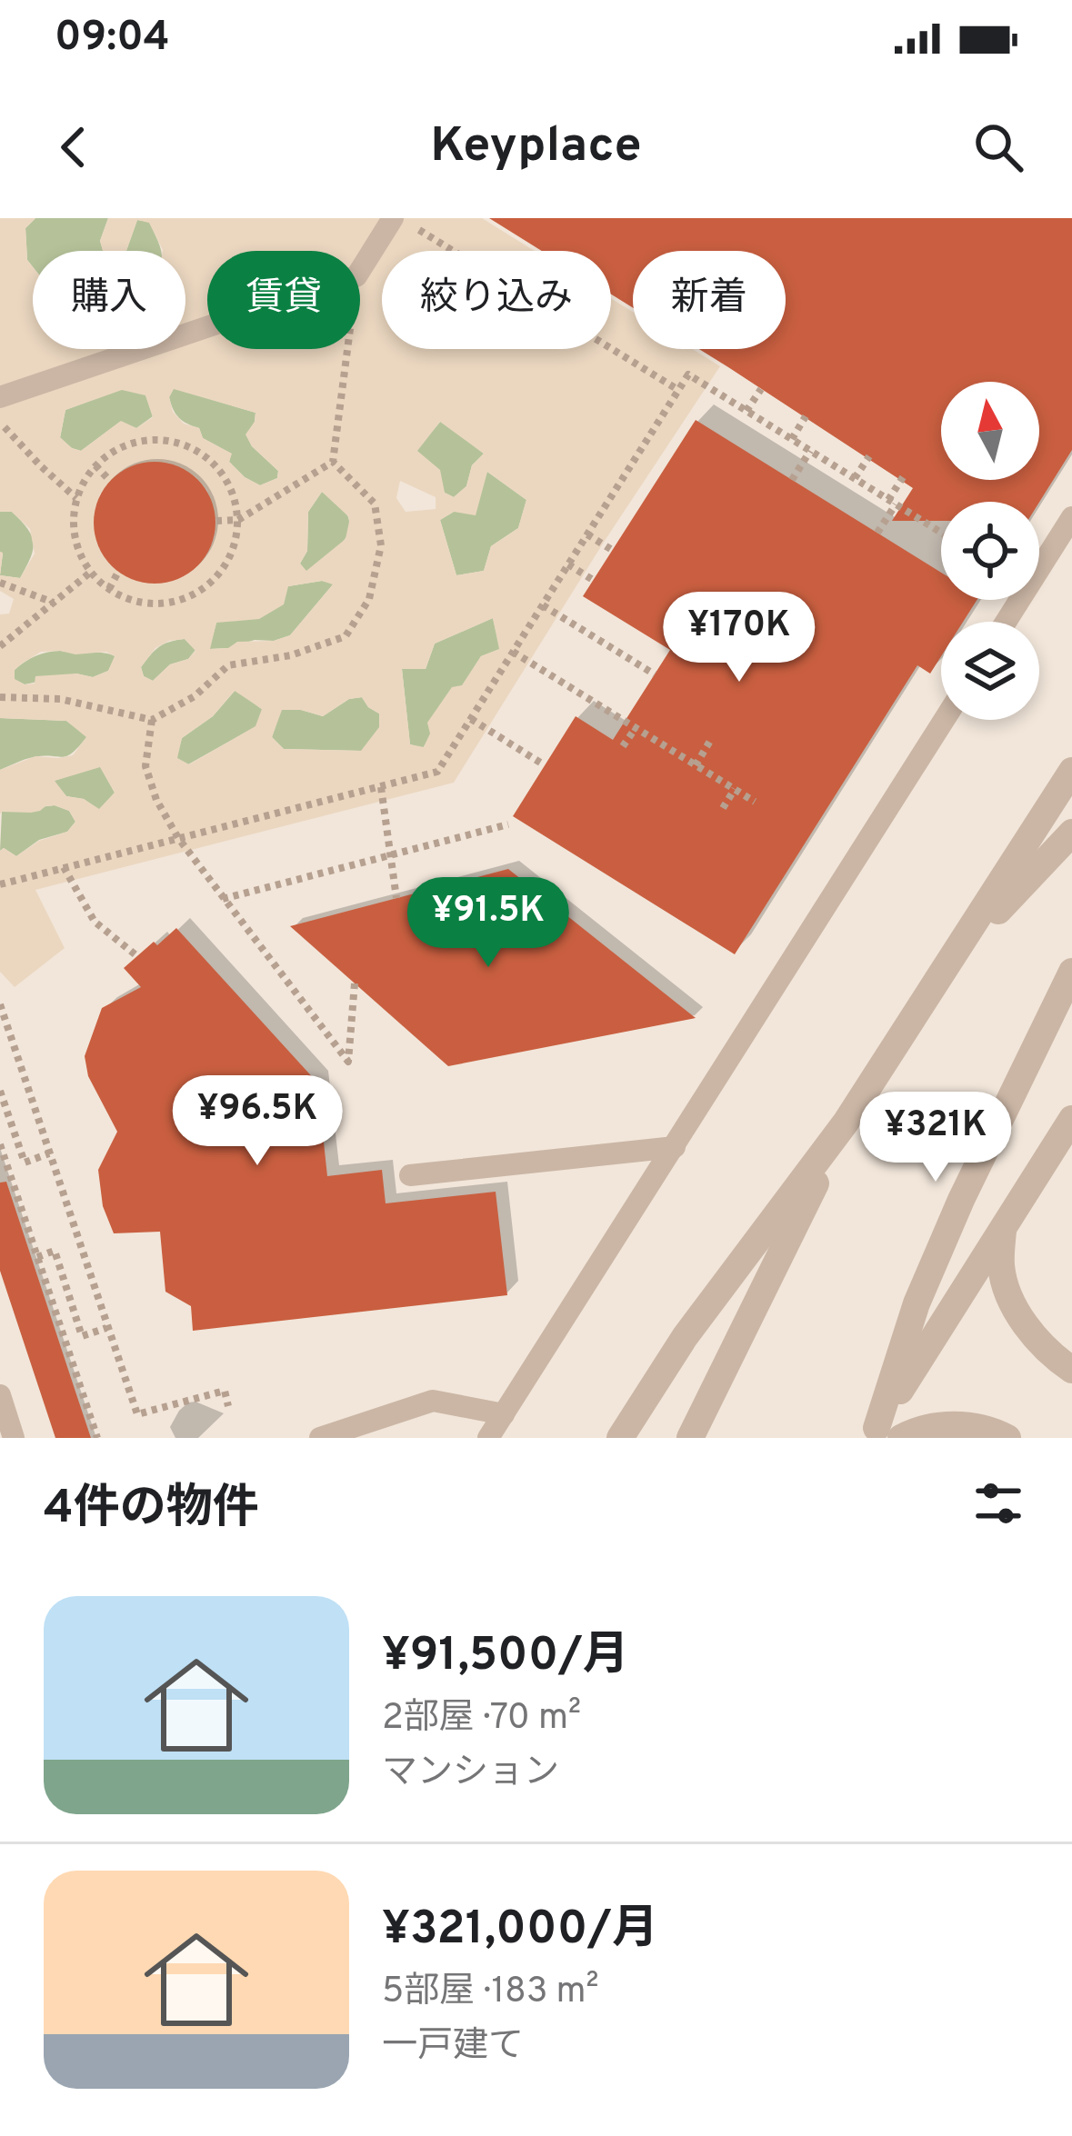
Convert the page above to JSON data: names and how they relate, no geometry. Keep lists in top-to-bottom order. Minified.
{"north":"top","page":{"status":"09:04","header":"Keyplace","chip":["購入","賃貸","絞り込み","新着"],"price":["¥170K","¥91.5K","¥96.5K","¥321K"],"heading":"4件の物件","list":[{"name":"¥91,500/月","note":"2部屋 · 70 m² · マンション"},{"name":"¥321,000/月","note":"5部屋 · 183 m² · 一戸建て"}]}}
